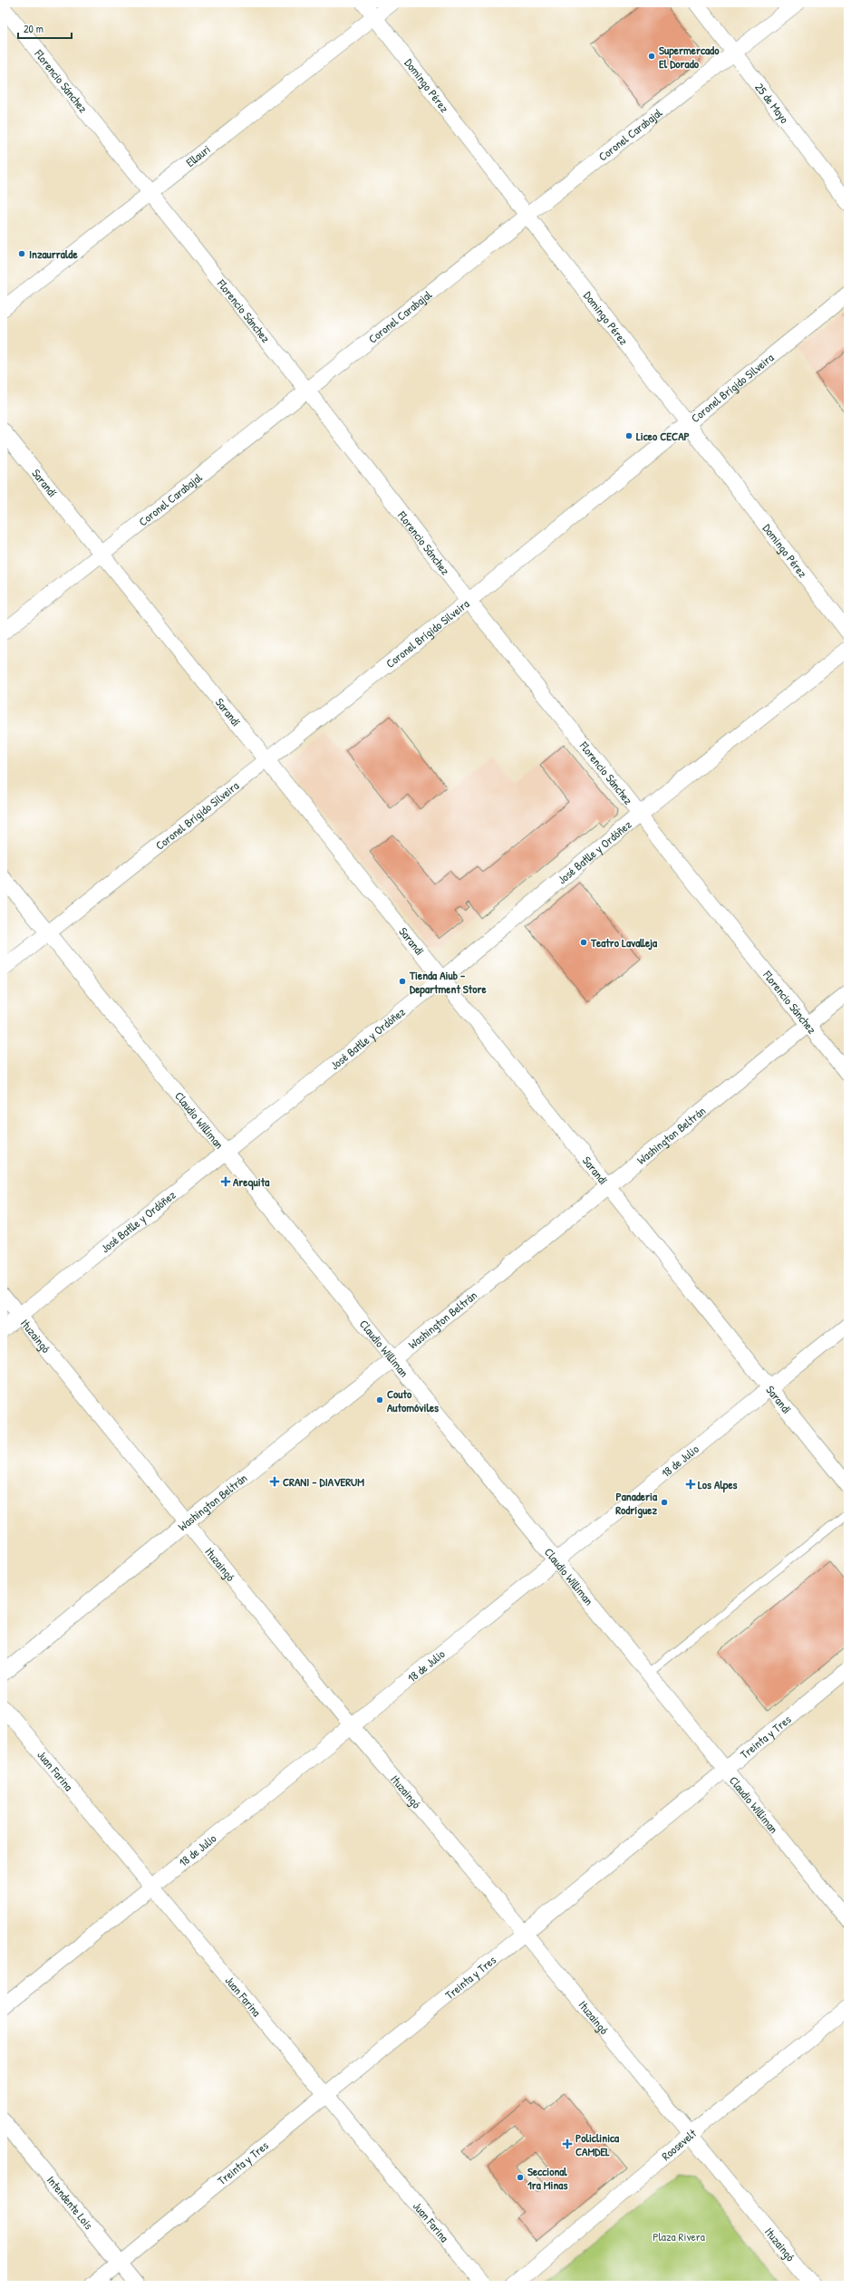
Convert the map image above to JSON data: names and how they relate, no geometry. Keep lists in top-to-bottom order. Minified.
{"streets":{"street":["Florencio Sánchez","Domingo Pérez","25 de Mayo","Coronel Carabajal","Ellauri","Coronel Brígido Silveira","Sarandí","José Batlle y Ordóñez","Claudio Williman","Washington Beltrán","Ituzaingó","18 de Julio","Treinta y Tres","Juan Farina","Roosevelt","Intendente Lois"]},"crossings":[["Florencio Sánchez","Coronel Carabajal"],["Florencio Sánchez","Ellauri"],["Florencio Sánchez","Coronel Brígido Silveira"],["Florencio Sánchez","José Batlle y Ordóñez"],["Florencio Sánchez","Washington Beltrán"],["Domingo Pérez","Coronel Carabajal"],["Domingo Pérez","Ellauri"],["Domingo Pérez","Coronel Brígido Silveira"],["25 de Mayo","Coronel Carabajal"],["Coronel Carabajal","Sarandí"],["Coronel Brígido Silveira","Sarandí"],["Coronel Brígido Silveira","Claudio Williman"],["Sarandí","José Batlle y Ordóñez"],["Sarandí","Washington Beltrán"],["Sarandí","18 de Julio"],["José Batlle y Ordóñez","Claudio Williman"],["José Batlle y Ordóñez","Ituzaingó"],["Claudio Williman","Washington Beltrán"],["Claudio Williman","18 de Julio"],["Claudio Williman","Treinta y Tres"],["Washington Beltrán","Ituzaingó"],["Ituzaingó","18 de Julio"],["Ituzaingó","Treinta y Tres"],["Ituzaingó","Roosevelt"],["18 de Julio","Juan Farina"],["Treinta y Tres","Juan Farina"],["Treinta y Tres","Intendente Lois"]],"parks":["Plaza Rivera"],"places":{"other":["Supermercado El Dorado","Inzaurralde","Liceo CECAP","Teatro Lavalleja","Tienda Aiub - Department Store","Couto Automóviles","Panaderia Rodríguez","Seccional 1ra Minas"],"health":["Arequita","CRANI - DIAVERUM","Los Alpes","Policlinica CAMDEL"]},"scale_bar":"20 m"}
